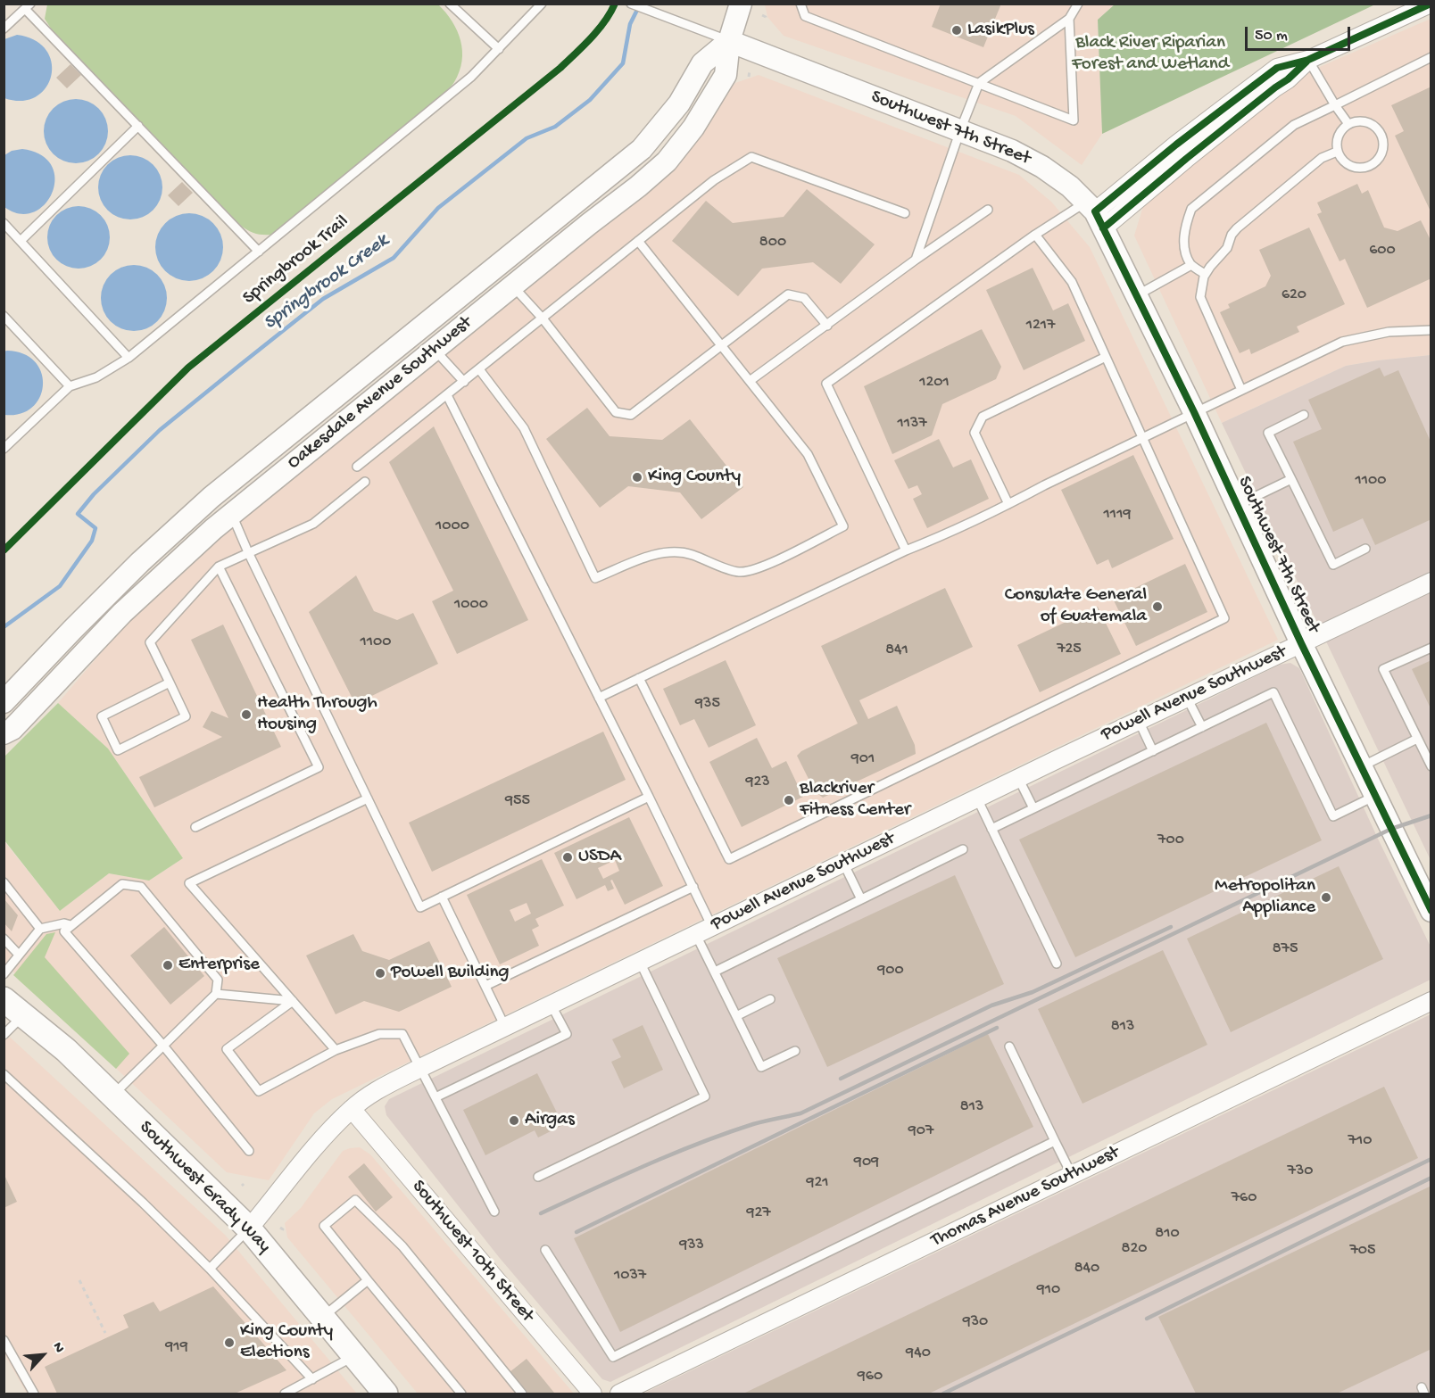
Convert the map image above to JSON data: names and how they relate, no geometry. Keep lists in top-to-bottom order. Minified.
{"streets":{"main road":["Southwest Grady Way"],"street":["Southwest 7th Street","Oakesdale Avenue Southwest","Powell Avenue Southwest","Thomas Avenue Southwest","Southwest 10th Street"],"cycle path":["Springbrook Trail"]},"crossings":[["Southwest 7th Street","Oakesdale Avenue Southwest"],["Southwest 7th Street","Powell Avenue Southwest"],["Powell Avenue Southwest","Southwest Grady Way"],["Powell Avenue Southwest","Southwest 10th Street"]],"water":["Springbrook Creek"],"parks":["Black River Riparian Forest and Wetland"],"places":["LasikPlus","King County","Consulate General of Guatemala","Health Through Housing","Blackriver Fitness Center","USDA","Metropolitan Appliance","Enterprise","Powell Building","Airgas","King County Elections"],"house_numbers":["800","600","620","1217","1201","1137","1100","1119","1000","1000","1100","725","841","935","901","923","955","700","875","900","813","813","907","710","909","730","921","760","927","810","933","820","705","840","1037","910","930","919","940","960"],"scale_bar":"50 m","north":"top right"}
